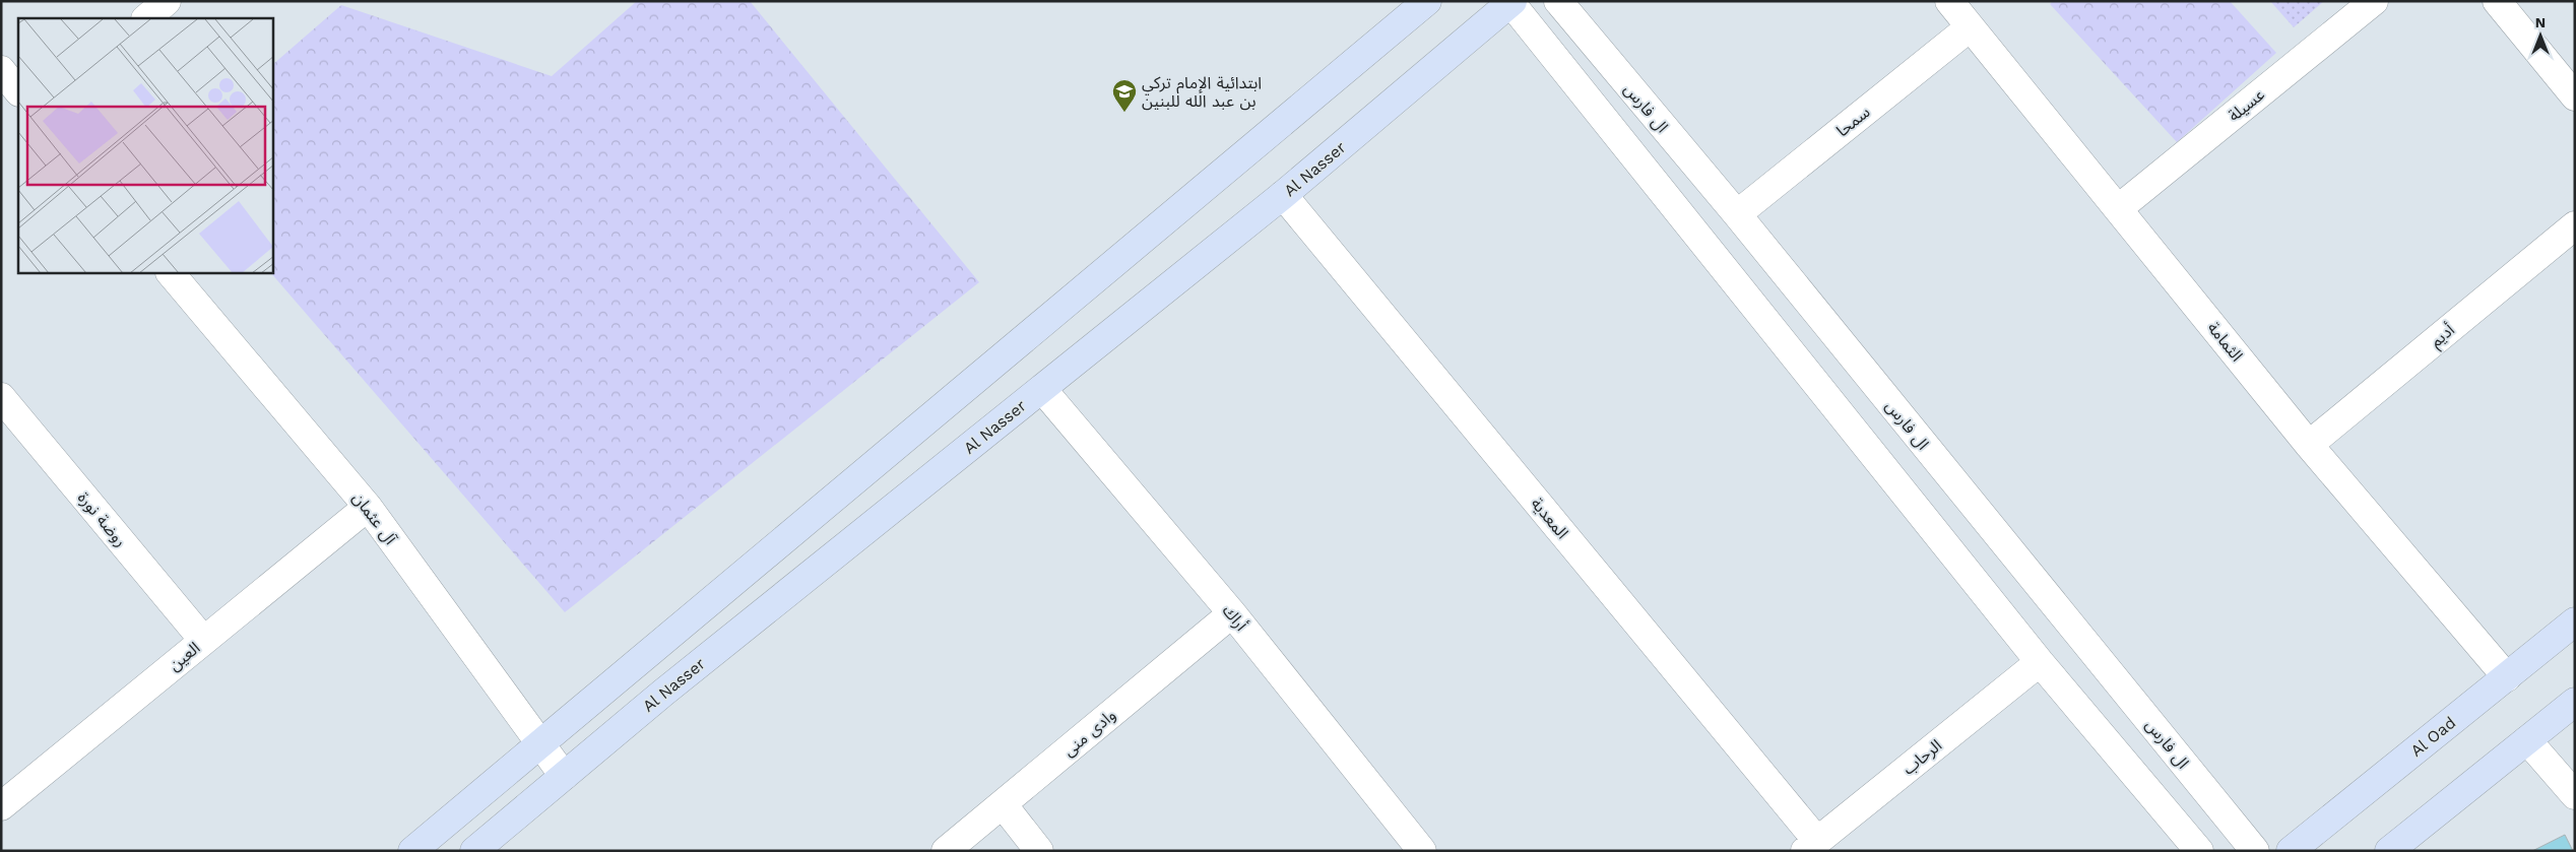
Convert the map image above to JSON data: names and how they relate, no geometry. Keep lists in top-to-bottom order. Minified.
{"streets":{"street":["عسيلة","ال فارس","سمحا","Al Nasser","أديم","الثمامة","آل عثمان","المعدية","روضة نورة","أراك","العين","وادى منى","Al Oad","الرحاب"]},"crossings":[["عسيلة","الثمامة"],["ال فارس","سمحا"],["سمحا","الثمامة"],["Al Nasser","آل عثمان"],["Al Nasser","المعدية"],["Al Nasser","أراك"],["أديم","الثمامة"],["الثمامة","Al Oad"],["آل عثمان","العين"],["المعدية","الرحاب"],["روضة نورة","العين"],["أراك","وادى منى"]],"places":{"school or university":["ابتدائية الإمام تركي بن عبد الله للبنين"]},"north":"top"}
